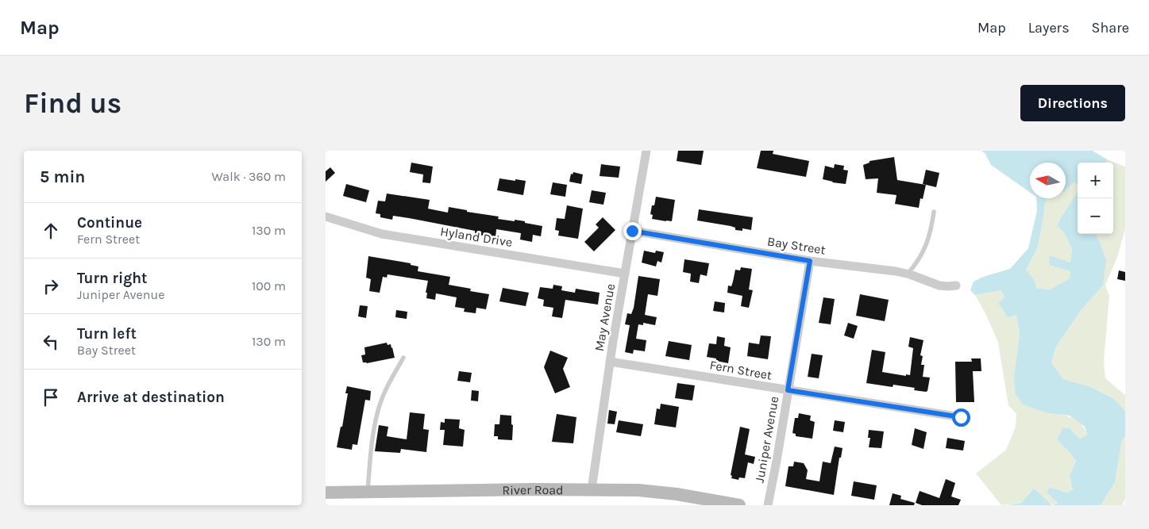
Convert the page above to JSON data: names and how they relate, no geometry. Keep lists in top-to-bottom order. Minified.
{"streets":{"street":["Hyland Drive","Bay Street","May Avenue","Fern Street","Juniper Avenue","River Road"]},"crossings":[["Hyland Drive","May Avenue"],["Bay Street","May Avenue"],["Bay Street","Juniper Avenue"],["May Avenue","Fern Street"],["May Avenue","River Road"],["Fern Street","Juniper Avenue"]],"north":"left","page":{"header":"Map","nav":["Map","Layers","Share"],"buttons":"Directions","title":"Find us","heading":["5 min","Walk · 360 m"],"map_buttons":["+","−"],"list":[["Continue","Fern Street","130 m"],["Turn right","Juniper Avenue","100 m"],["Turn left","Bay Street","130 m"],"Arrive at destination"]}}
